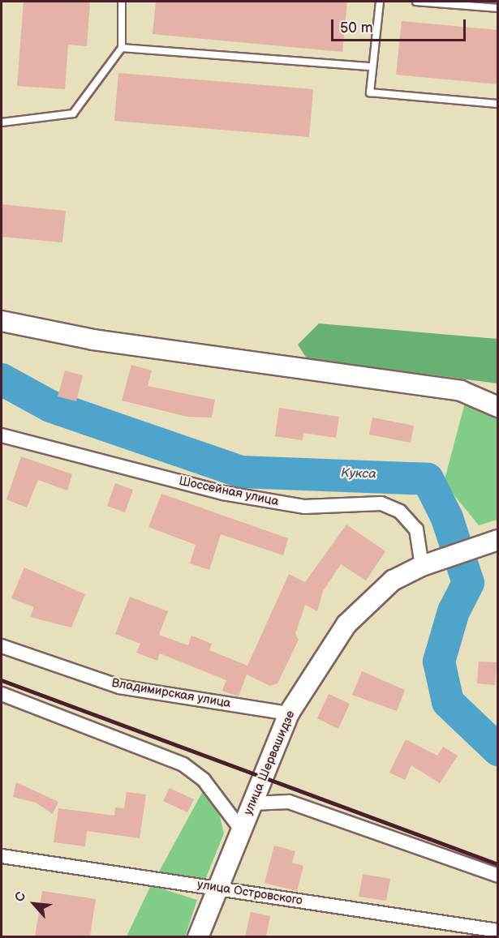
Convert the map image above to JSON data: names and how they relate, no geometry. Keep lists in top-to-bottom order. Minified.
{"streets":{"street":["Шоссейная улица","Владимирская улица","улица Шервашидзе","улица Островского"]},"crossings":[["Шоссейная улица","улица Шервашидзе"],["Владимирская улица","улица Шервашидзе"],["улица Шервашидзе","улица Островского"]],"water":["Кукса"],"scale_bar":"50 m","north":"top left"}
